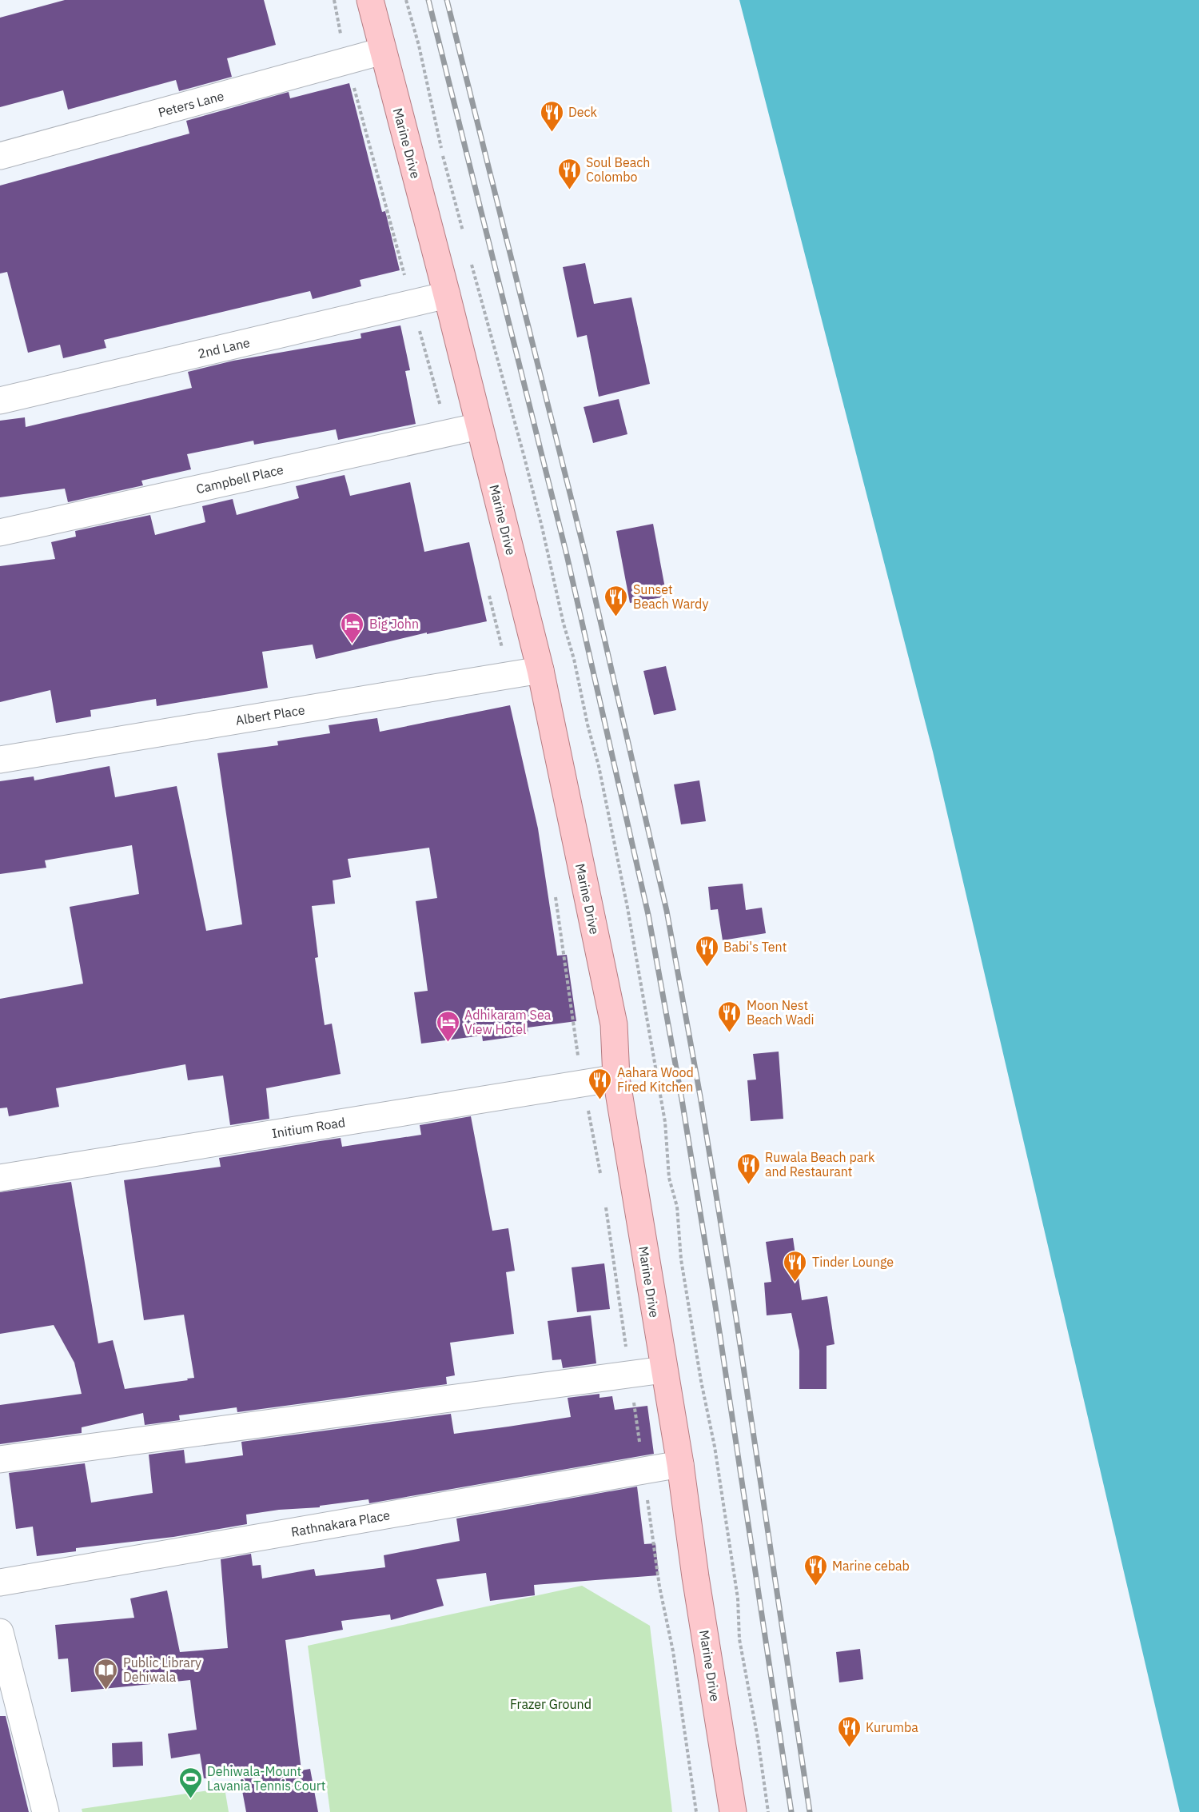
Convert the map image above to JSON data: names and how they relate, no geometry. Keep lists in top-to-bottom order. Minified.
{"streets":{"main road":["Marine Drive"],"street":["Peters Lane","2nd Lane","Campbell Place","Albert Place","Initium Road","Rathnakara Place"]},"crossings":[["Peters Lane","Marine Drive"],["Marine Drive","2nd Lane"],["Marine Drive","Campbell Place"],["Marine Drive","Albert Place"],["Marine Drive","Initium Road"],["Marine Drive","Rathnakara Place"]],"parks":["Frazer Ground"],"places":{"restaurant":["Deck","Soul Beach Colombo","Sunset Beach Wardy","Babi's Tent","Moon Nest Beach Wadi","Aahara Wood Fired Kitchen","Ruwala Beach park and Restaurant","Tinder Lounge","Marine cebab","Kurumba"],"hotel":["Big John","Adhikaram Sea View Hotel"],"library":["Public Library Dehiwala"],"sports":["Dehiwala-Mount Lavania Tennis Court"]}}
